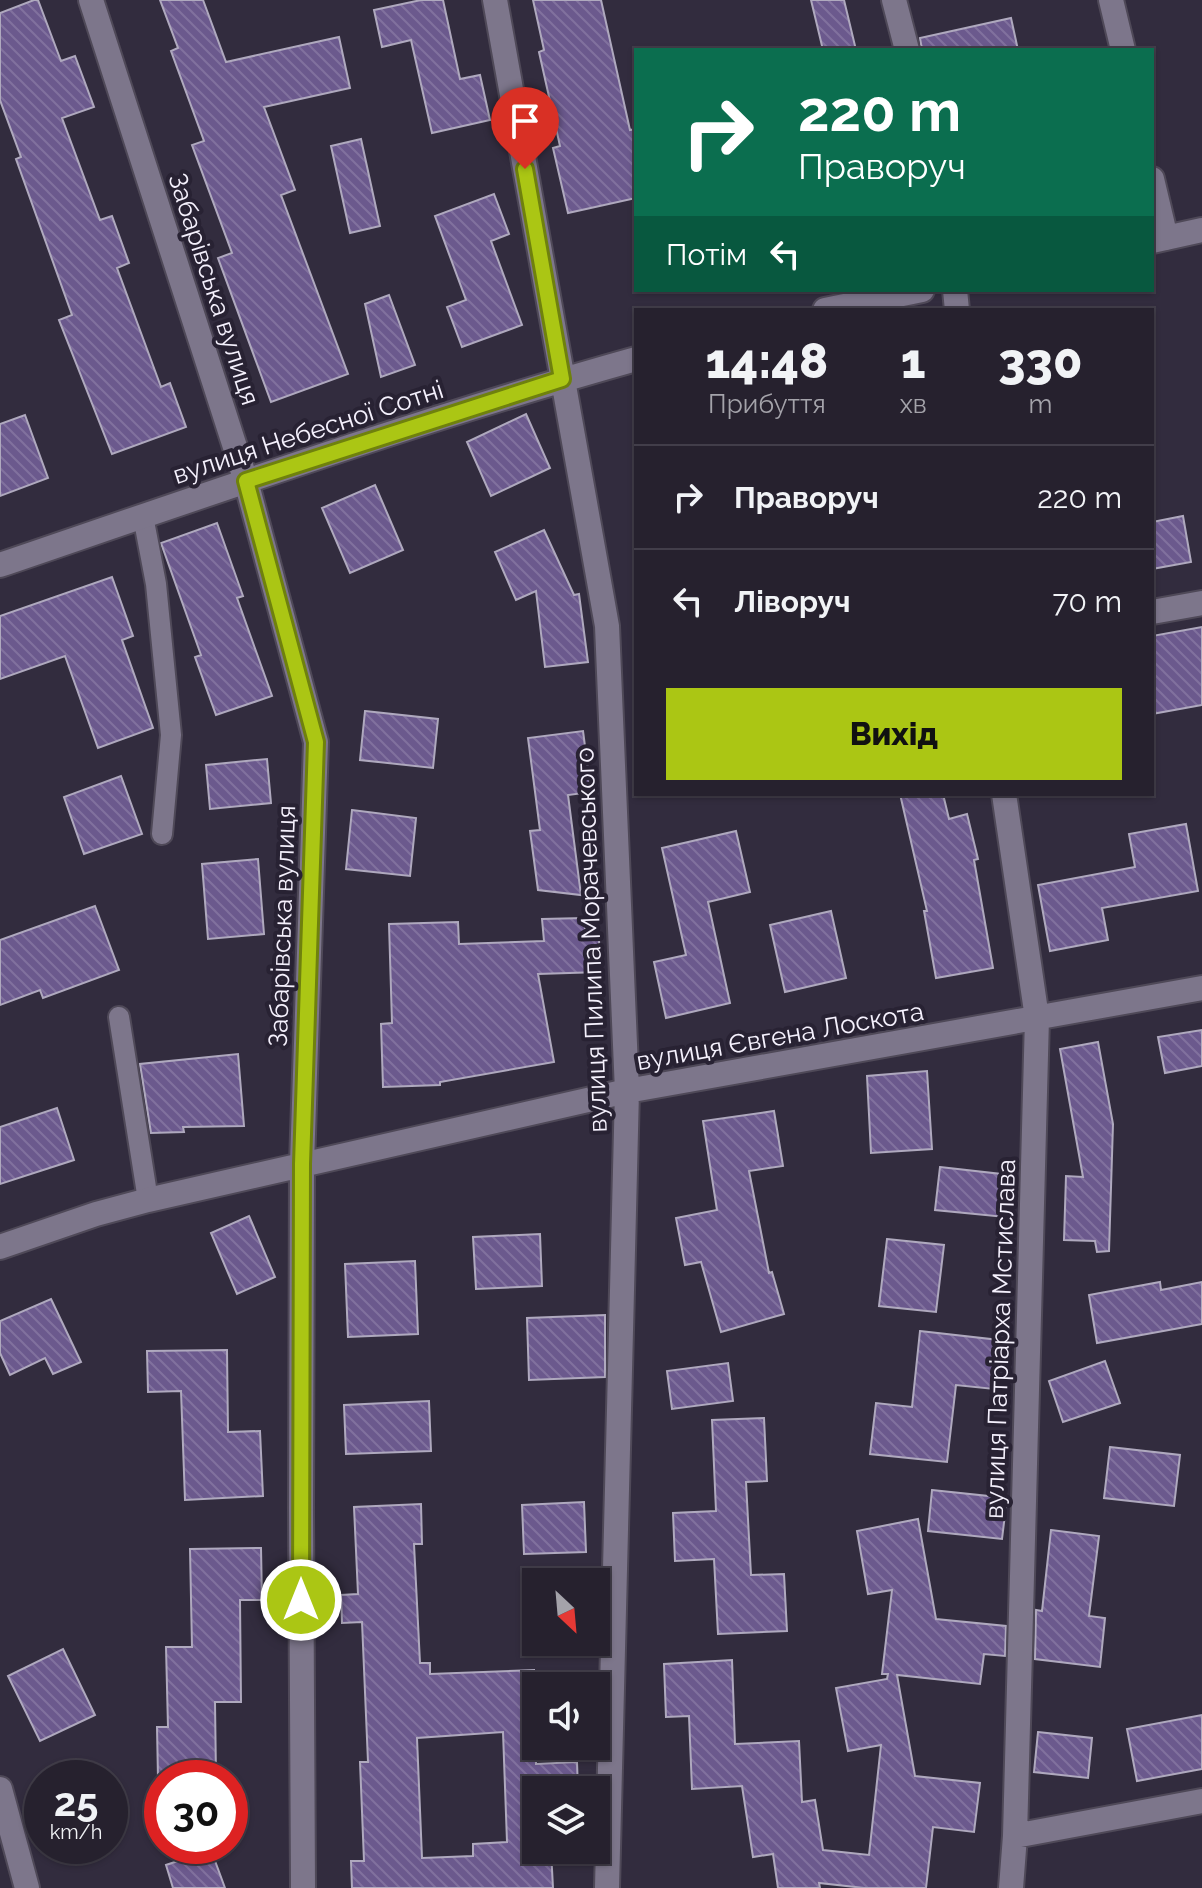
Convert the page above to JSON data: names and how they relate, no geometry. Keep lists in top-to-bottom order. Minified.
{"streets":{"street":["Забарівська вулиця","вулиця Небесної Сотні","вулиця Пилипа Морачевського","вулиця Євгена Лоскота","вулиця Патріарха Мстислава"]},"crossings":[["Забарівська вулиця","вулиця Небесної Сотні"],["Забарівська вулиця","вулиця Євгена Лоскота"],["вулиця Небесної Сотні","вулиця Пилипа Морачевського"],["вулиця Пилипа Морачевського","вулиця Євгена Лоскота"],["вулиця Євгена Лоскота","вулиця Патріарха Мстислава"]],"north":"bottom right","page":{"turn":["220 m","Праворуч"],"then":"Потім","eta":["14:48","Прибуття","1","хв","330","m"],"list":[{"name":"Праворуч","value":"220 m"},{"name":"Ліворуч","value":"70 m"}],"buttons":"Вихід","speed":"25 km/h","limit":"30"}}
